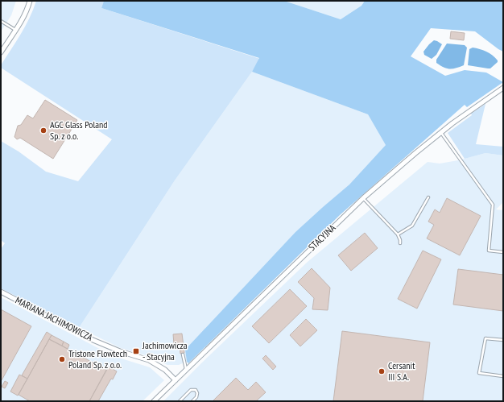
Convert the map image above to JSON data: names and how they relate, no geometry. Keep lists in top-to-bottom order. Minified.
{"streets":{"street":["STACYJNA","MARIANA JACHIMOWICZA"]},"crossings":[["STACYJNA","MARIANA JACHIMOWICZA"]],"places":{"other":["AGC Glass Poland Sp. z o.o.","Tristone Flowtech Poland Sp. z o.o.","Cersanit III S.A."],"transit":["Jachimowicza - Stacyjna"]}}
